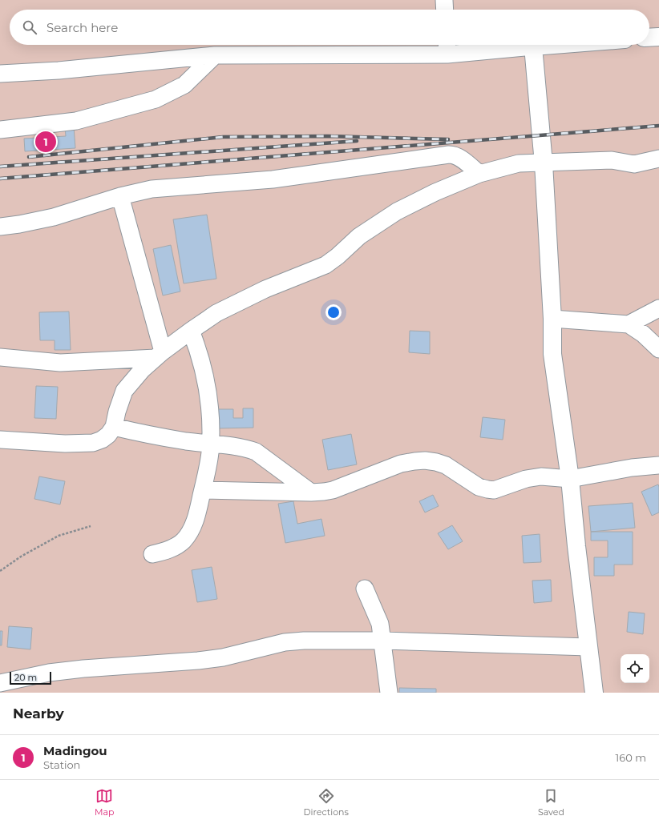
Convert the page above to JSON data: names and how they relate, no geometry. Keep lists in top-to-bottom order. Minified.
{"scale_bar":"20 m","page":{"search":"Search here","pins":"1","scale":"20 m","heading":"Nearby","list":[{"mark":"1","name":"Madingou","note":"Station","value":"160 m"}],"nav":["Map","Directions","Saved"]}}
